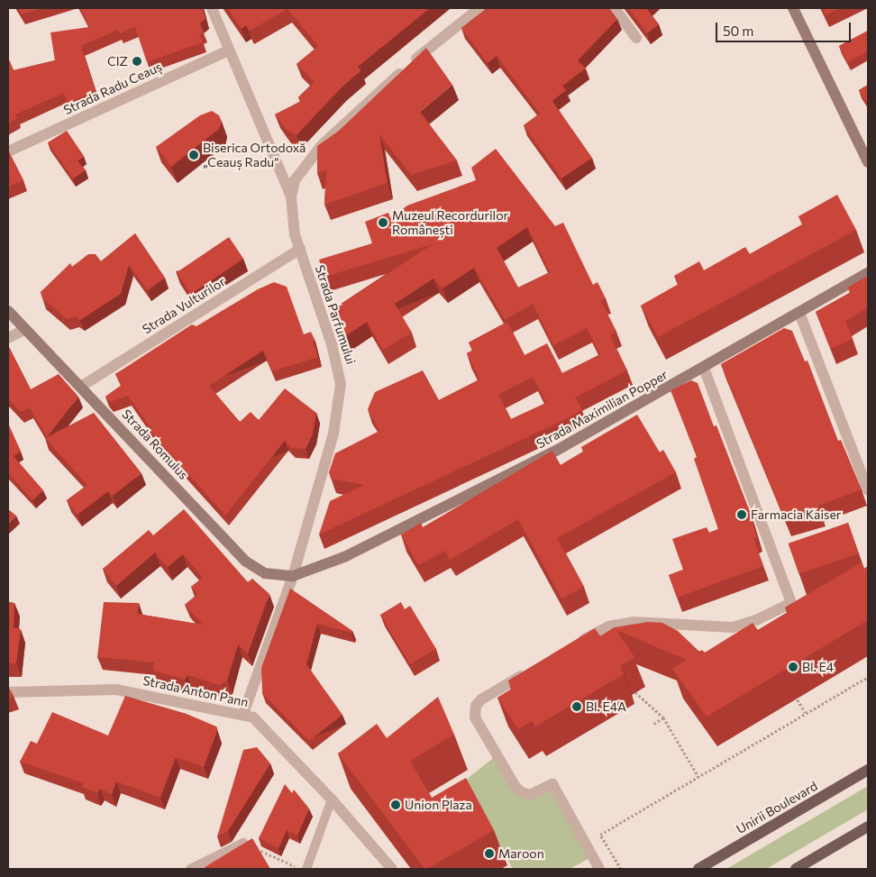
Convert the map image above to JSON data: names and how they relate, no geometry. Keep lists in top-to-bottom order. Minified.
{"streets":{"main road":["Unirii Boulevard"],"street":["Strada Radu Ceauș","Strada Vulturilor","Strada Parfumului","Strada Maximilian Popper","Strada Romulus","Strada Anton Pann"]},"crossings":[["Strada Radu Ceauș","Strada Parfumului"],["Strada Vulturilor","Strada Parfumului"],["Strada Vulturilor","Strada Romulus"],["Strada Parfumului","Strada Maximilian Popper"],["Strada Parfumului","Strada Romulus"],["Strada Parfumului","Strada Anton Pann"],["Strada Maximilian Popper","Strada Romulus"]],"places":["CIZ","Biserica Ortodoxă „Ceauș Radu”","Muzeul Recordurilor Românești","Farmacia Kaiser","Bl. E4","Bl. E4A","Union Plaza","Maroon"],"scale_bar":"50 m"}
